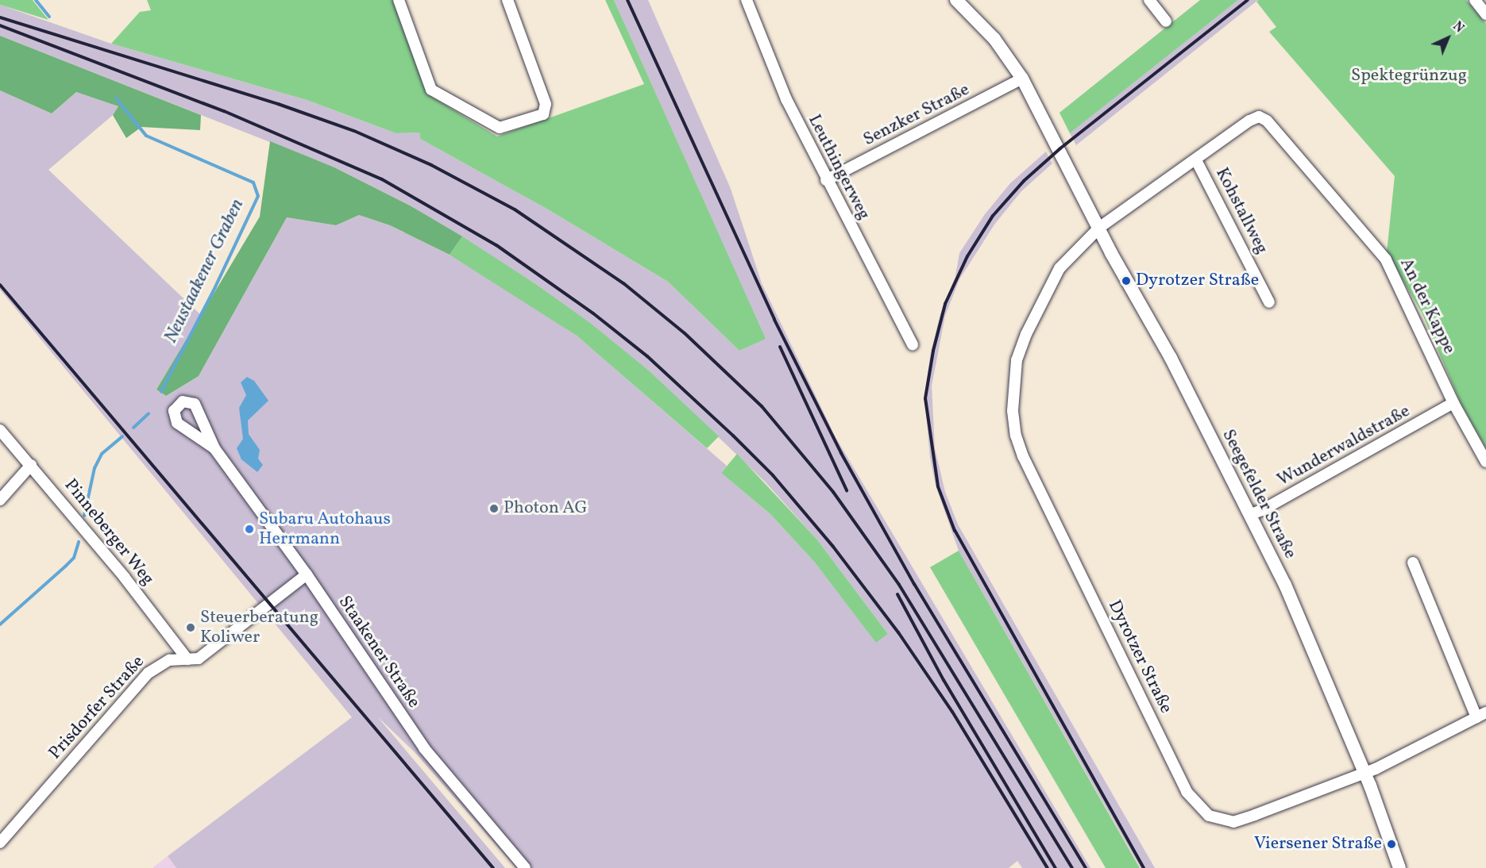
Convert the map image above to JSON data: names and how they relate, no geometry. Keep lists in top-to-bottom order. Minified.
{"streets":{"street":["Senzker Straße","Leuthingerweg","Kohstallweg","An der Kappe","Wunderwaldstraße","Seegefelder Straße","Pinneberger Weg","Staakener Straße","Dyrotzer Straße","Prisdorfer Straße"]},"crossings":[["Senzker Straße","Leuthingerweg"],["Senzker Straße","Seegefelder Straße"],["Kohstallweg","Dyrotzer Straße"],["An der Kappe","Wunderwaldstraße"],["An der Kappe","Dyrotzer Straße"],["Wunderwaldstraße","Seegefelder Straße"],["Seegefelder Straße","Dyrotzer Straße"],["Pinneberger Weg","Prisdorfer Straße"],["Staakener Straße","Prisdorfer Straße"]],"water":["Neustaakener Graben"],"parks":["Spektegrünzug"],"places":["Dyrotzer Straße","Photon AG","Subaru Autohaus Herrmann","Steuerberatung Koliwer","Viersener Straße"],"north":"top right"}
